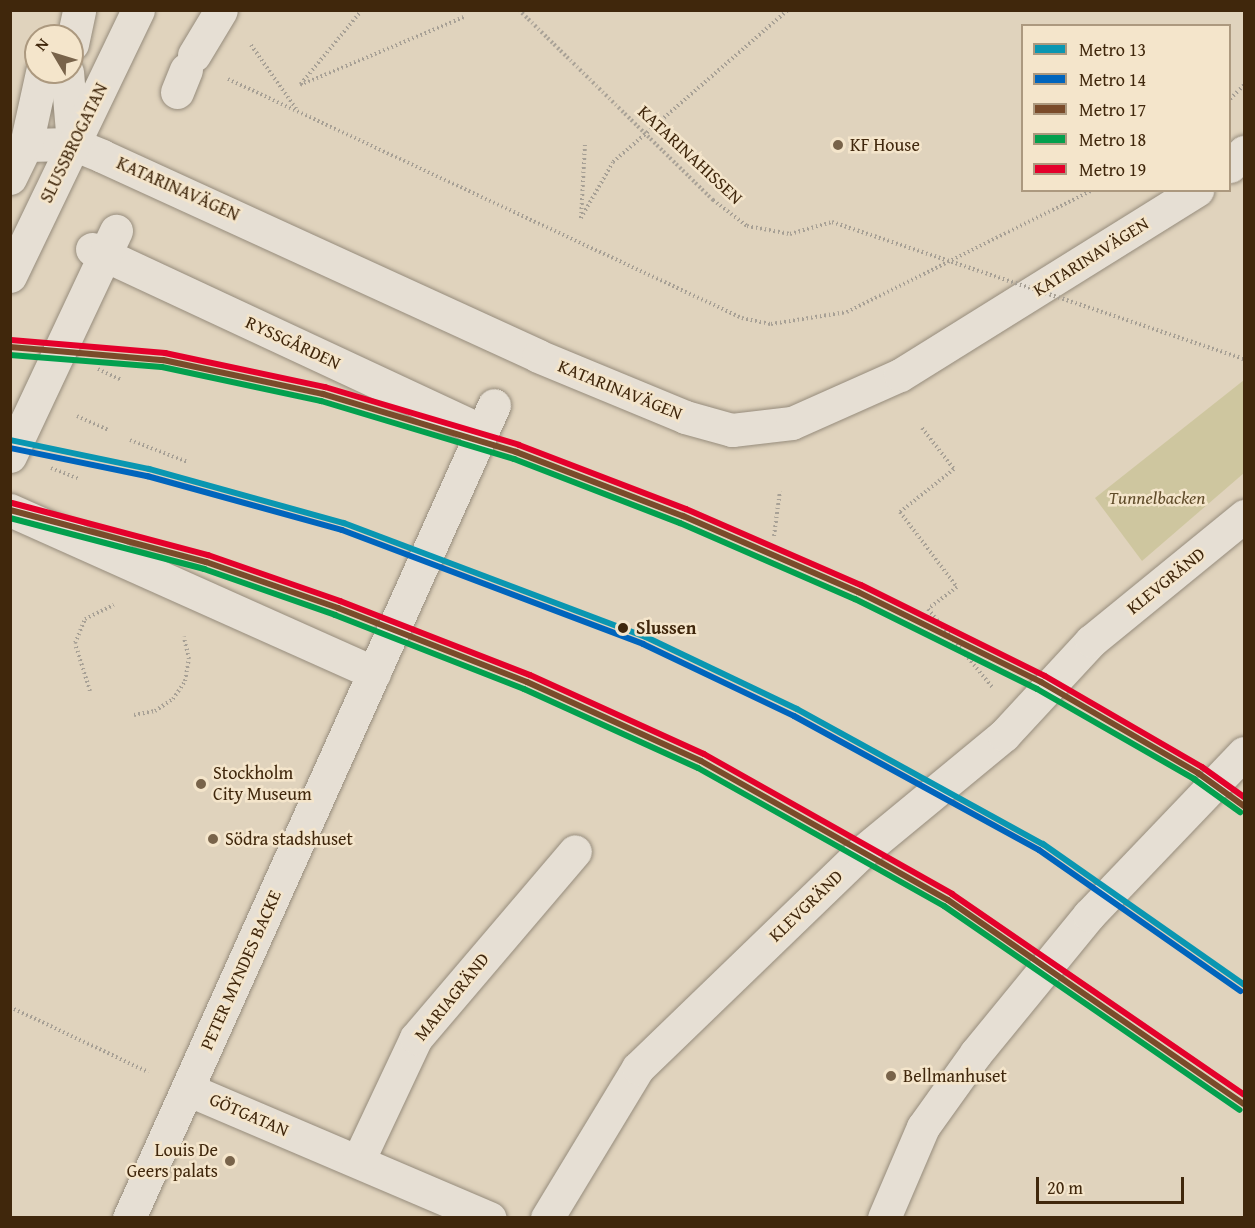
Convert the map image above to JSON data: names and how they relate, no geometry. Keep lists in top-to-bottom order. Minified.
{"streets":{"street":["SLUSSBROGATAN","KATARINAVÄGEN","RYSSGÅRDEN","KLEVGRÄND","PETER MYNDES BACKE","MARIAGRÄND","GÖTGATAN"],"path":["KATARINAHISSEN"]},"crossings":[["SLUSSBROGATAN","KATARINAVÄGEN"],["RYSSGÅRDEN","PETER MYNDES BACKE"],["PETER MYNDES BACKE","GÖTGATAN"],["MARIAGRÄND","GÖTGATAN"]],"parks":["Tunnelbacken"],"places":["KF House","Slussen","Stockholm City Museum","Södra stadshuset","Bellmanhuset","Louis De Geers palats"],"lines":["metro line 19","metro line 17","metro line 18","metro line 13","metro line 14"],"legend":["Metro 13","Metro 14","Metro 17","Metro 18","Metro 19"],"scale_bar":"20 m","north":"top left"}
